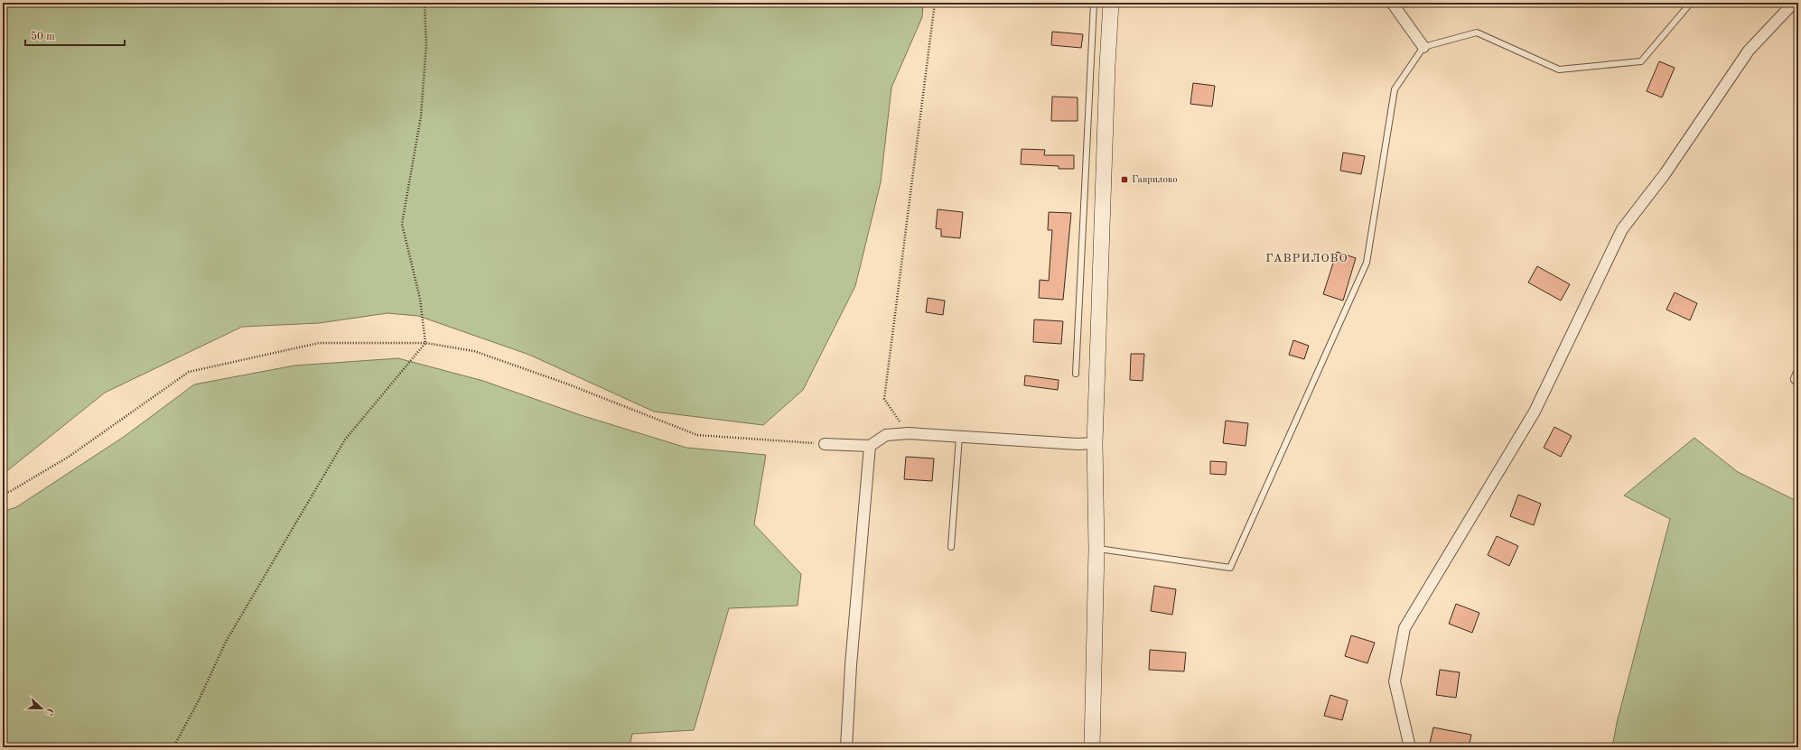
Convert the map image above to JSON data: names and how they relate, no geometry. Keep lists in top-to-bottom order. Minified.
{"districts":["ГАВРИЛОВО"],"places":{"transit":["Гаврилово"]},"scale_bar":"50 m","north":"right"}
